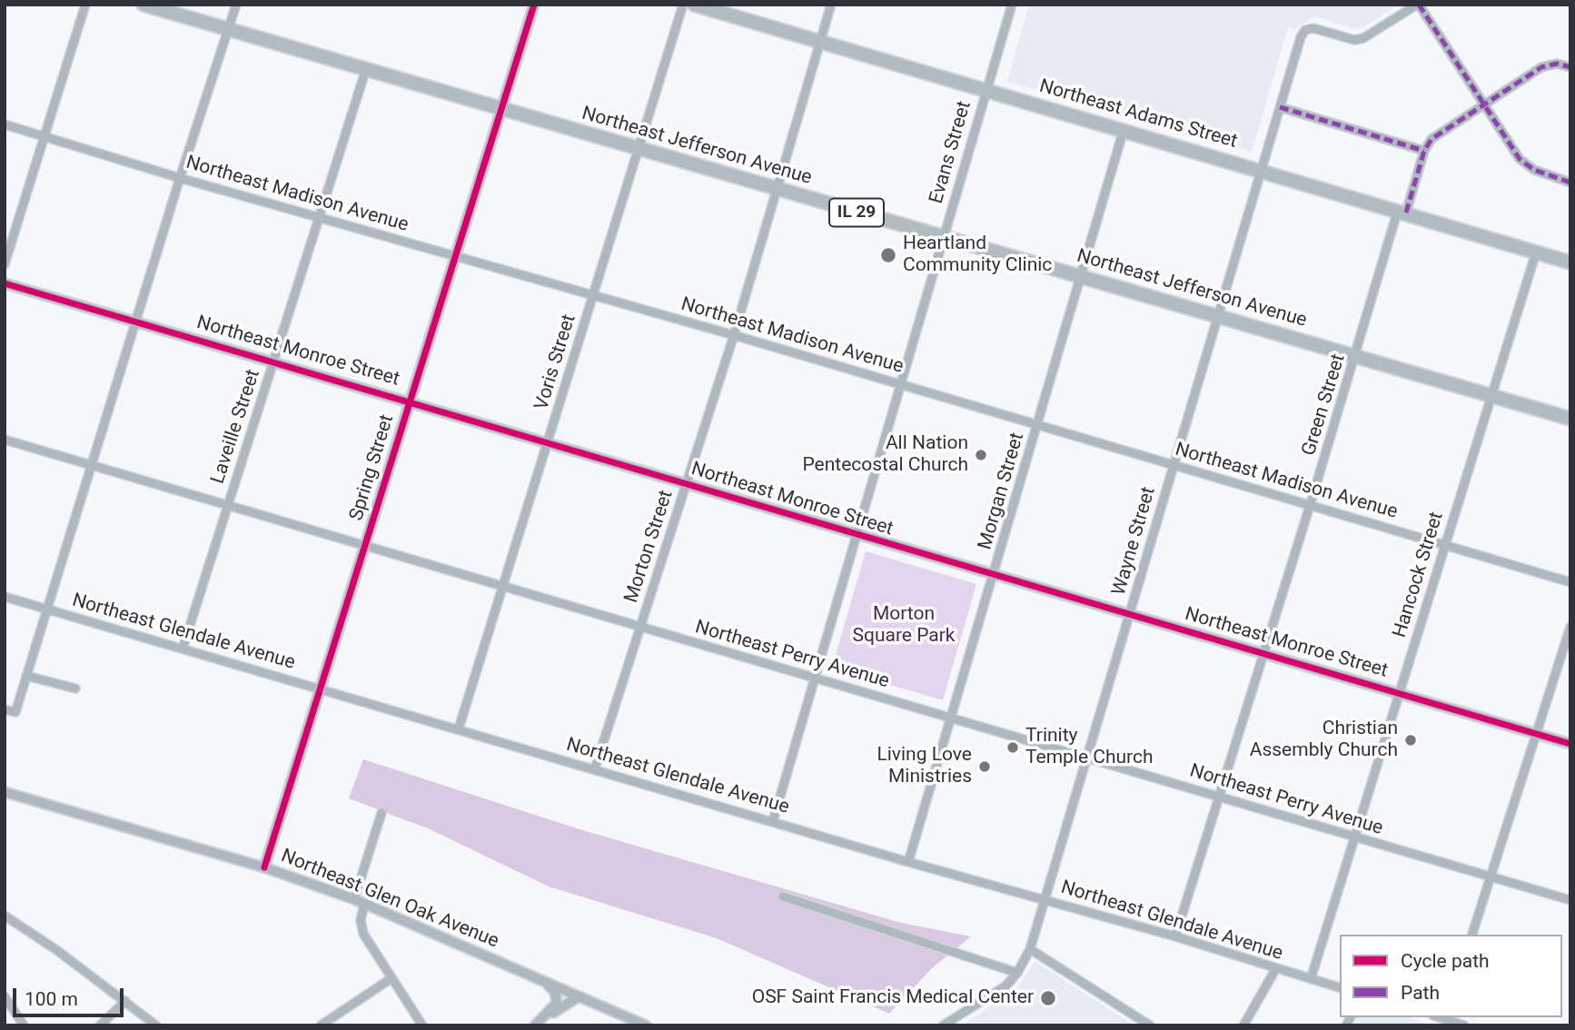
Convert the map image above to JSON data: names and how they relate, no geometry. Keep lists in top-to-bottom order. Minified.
{"streets":{"main road":["Northeast Adams Street","Northeast Jefferson Avenue","IL 29"],"street":["Evans Street","Northeast Madison Avenue","Northeast Monroe Street","Voris Street","Green Street","Laveille Street","Spring Street","Morgan Street","Wayne Street","Morton Street","Hancock Street","Northeast Glendale Avenue","Northeast Perry Avenue","Northeast Glen Oak Avenue"]},"crossings":[["Northeast Adams Street","Evans Street"],["Northeast Adams Street","Green Street"],["Northeast Adams Street","Morgan Street"],["Northeast Adams Street","Wayne Street"],["Northeast Adams Street","Morton Street"],["Northeast Adams Street","Hancock Street"],["Northeast Jefferson Avenue","Evans Street"],["Northeast Jefferson Avenue","Voris Street"],["Northeast Jefferson Avenue","Green Street"],["Northeast Jefferson Avenue","Laveille Street"],["Northeast Jefferson Avenue","Spring Street"],["Northeast Jefferson Avenue","Morgan Street"],["Northeast Jefferson Avenue","Wayne Street"],["Northeast Jefferson Avenue","Morton Street"],["Northeast Jefferson Avenue","Hancock Street"],["Evans Street","Northeast Madison Avenue"],["Evans Street","Northeast Monroe Street"],["Evans Street","Northeast Glendale Avenue"],["Evans Street","Northeast Perry Avenue"],["Northeast Madison Avenue","Voris Street"],["Northeast Madison Avenue","Green Street"],["Northeast Madison Avenue","Laveille Street"],["Northeast Madison Avenue","Spring Street"],["Northeast Madison Avenue","Morgan Street"],["Northeast Madison Avenue","Wayne Street"],["Northeast Madison Avenue","Morton Street"],["Northeast Madison Avenue","Hancock Street"],["Northeast Monroe Street","Voris Street"],["Northeast Monroe Street","Green Street"],["Northeast Monroe Street","Laveille Street"],["Northeast Monroe Street","Spring Street"],["Northeast Monroe Street","Morgan Street"],["Northeast Monroe Street","Wayne Street"],["Northeast Monroe Street","Morton Street"],["Northeast Monroe Street","Hancock Street"],["Voris Street","Northeast Glendale Avenue"],["Voris Street","Northeast Perry Avenue"],["Green Street","Northeast Glendale Avenue"],["Green Street","Northeast Perry Avenue"],["Laveille Street","Northeast Glendale Avenue"],["Laveille Street","Northeast Perry Avenue"],["Spring Street","Northeast Glendale Avenue"],["Spring Street","Northeast Perry Avenue"],["Spring Street","Northeast Glen Oak Avenue"],["Morgan Street","Northeast Glendale Avenue"],["Morgan Street","Northeast Perry Avenue"],["Wayne Street","Northeast Glendale Avenue"],["Wayne Street","Northeast Perry Avenue"],["Morton Street","Northeast Glendale Avenue"],["Morton Street","Northeast Perry Avenue"],["Hancock Street","Northeast Glendale Avenue"],["Hancock Street","Northeast Perry Avenue"]],"parks":["Morton Square Park"],"places":["Heartland Community Clinic","All Nation Pentecostal Church","Christian Assembly Church","Trinity Temple Church","Living Love Ministries","OSF Saint Francis Medical Center"],"legend":["Cycle path","Path"],"scale_bar":"100 m"}
